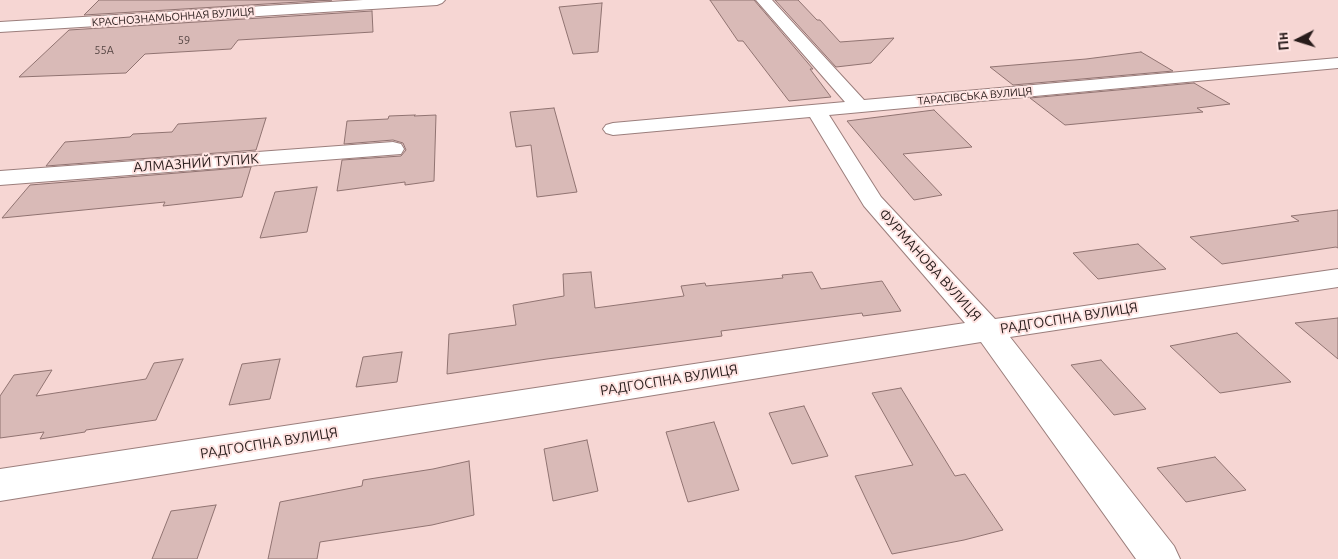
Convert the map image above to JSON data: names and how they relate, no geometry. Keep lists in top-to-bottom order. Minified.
{"streets":{"street":["КРАСНОЗНАМЬОННАЯ ВУЛИЦЯ","ТАРАСІВСЬКА ВУЛИЦЯ","АЛМАЗНИЙ ТУПИК","ФУРМАНОВА ВУЛИЦЯ","РАДГОСПНА ВУЛИЦЯ"]},"crossings":[["ТАРАСІВСЬКА ВУЛИЦЯ","ФУРМАНОВА ВУЛИЦЯ"],["ФУРМАНОВА ВУЛИЦЯ","РАДГОСПНА ВУЛИЦЯ"]],"house_numbers":["59","55А"],"north":"left"}
